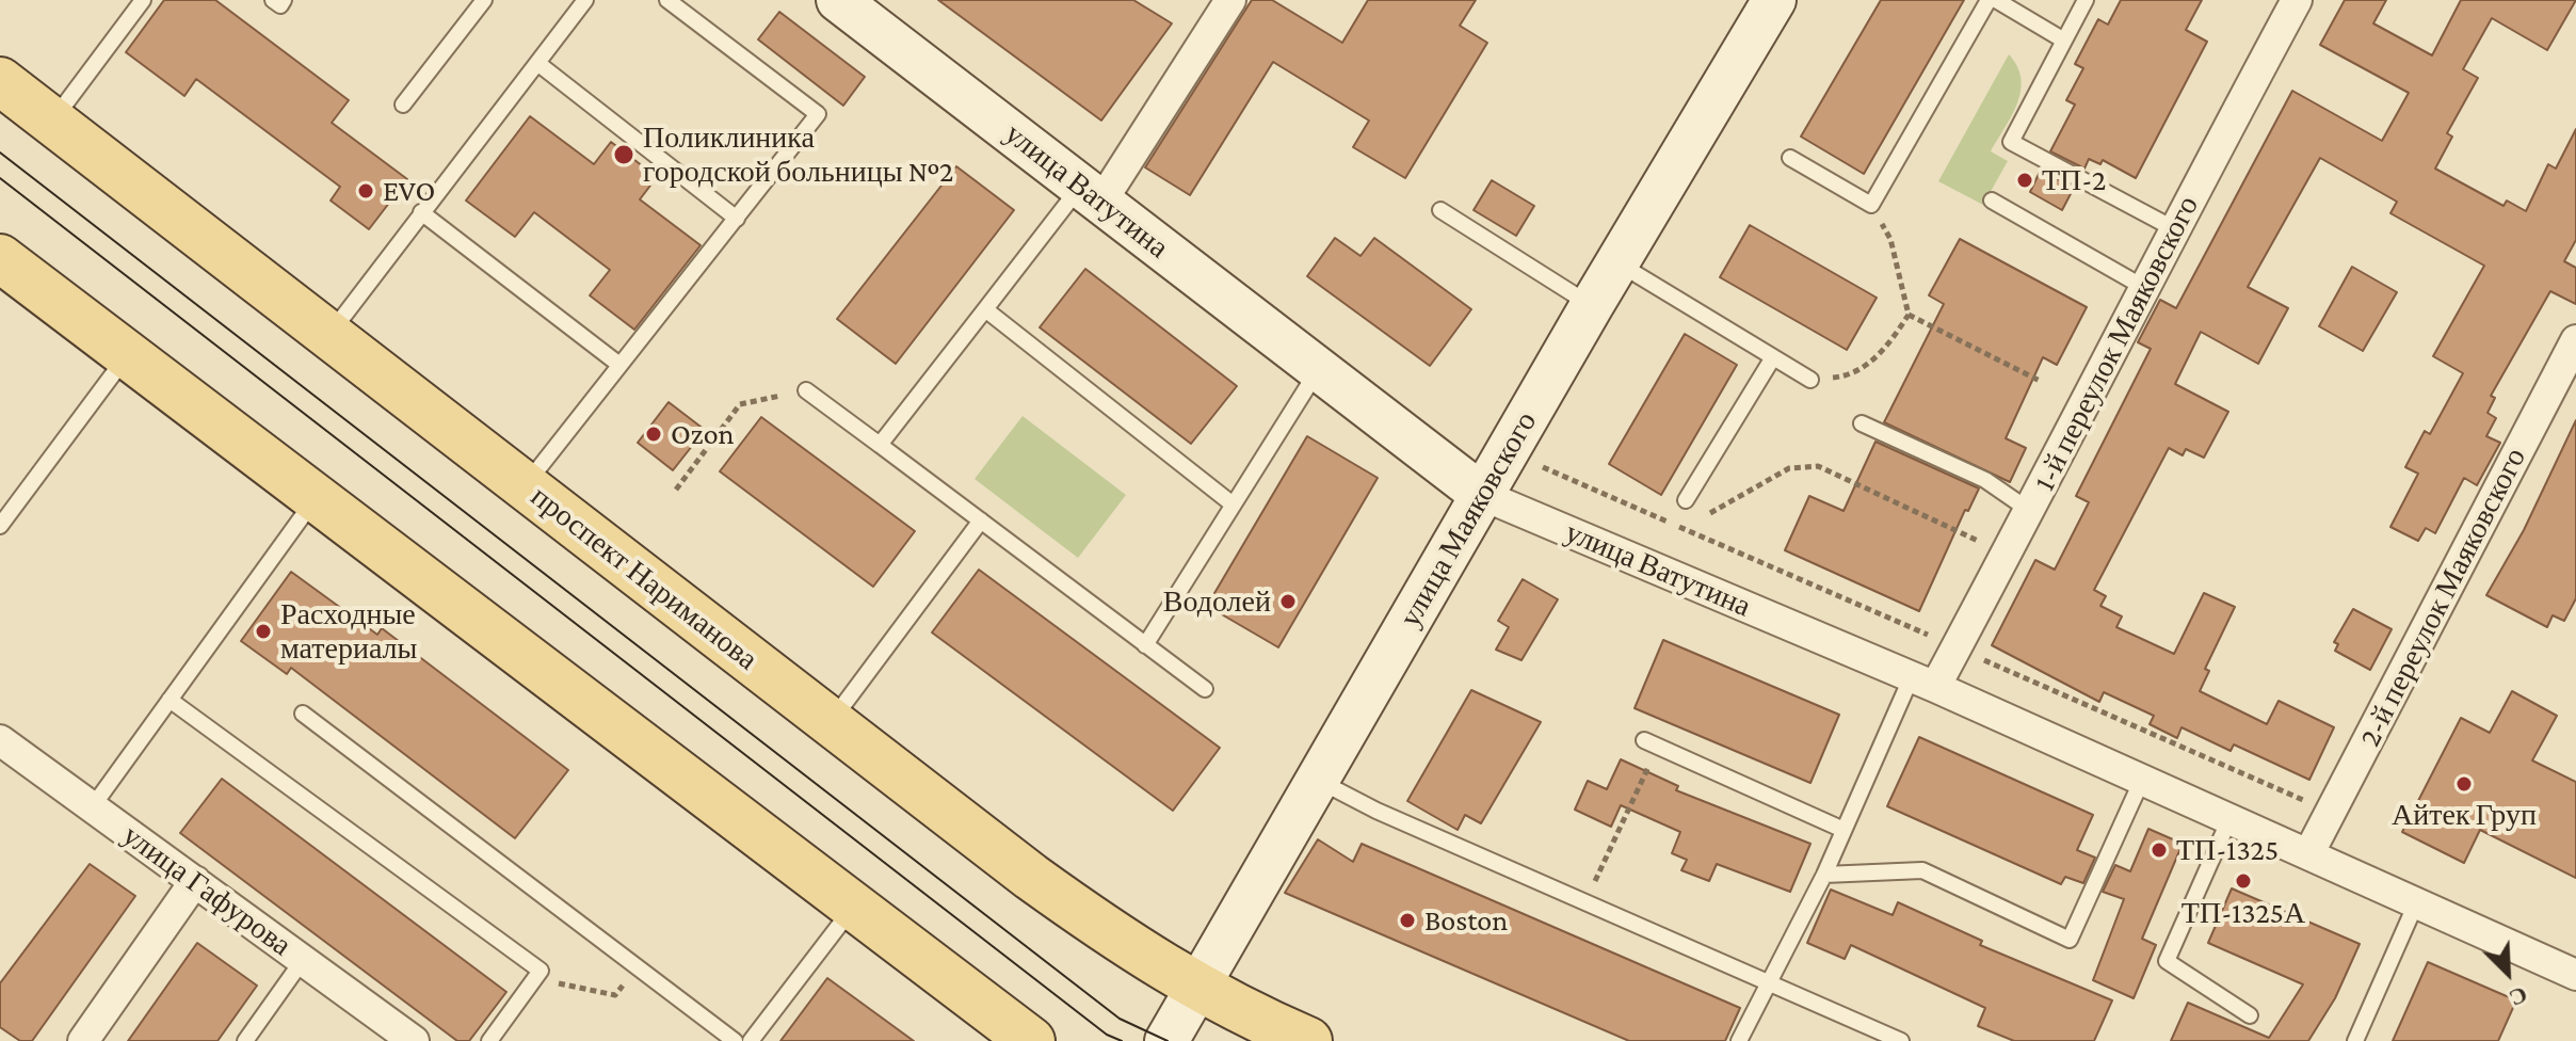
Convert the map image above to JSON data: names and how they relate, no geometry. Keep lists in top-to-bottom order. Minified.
{"streets":{"main road":["проспект Нариманова"],"street":["улица Ватутина","1-й переулок Маяковского","улица Маяковского","2-й переулок Маяковского","улица Гафурова"]},"crossings":[["улица Ватутина","1-й переулок Маяковского"],["улица Ватутина","улица Маяковского"],["улица Ватутина","2-й переулок Маяковского"],["улица Маяковского","проспект Нариманова"]],"places":["Поликлиника городской больницы №2","ТП-2","EVO","Ozon","Водолей","Расходные материалы","Айтек Груп","ТП-1325","ТП-1325А","Boston"],"north":"bottom right"}
